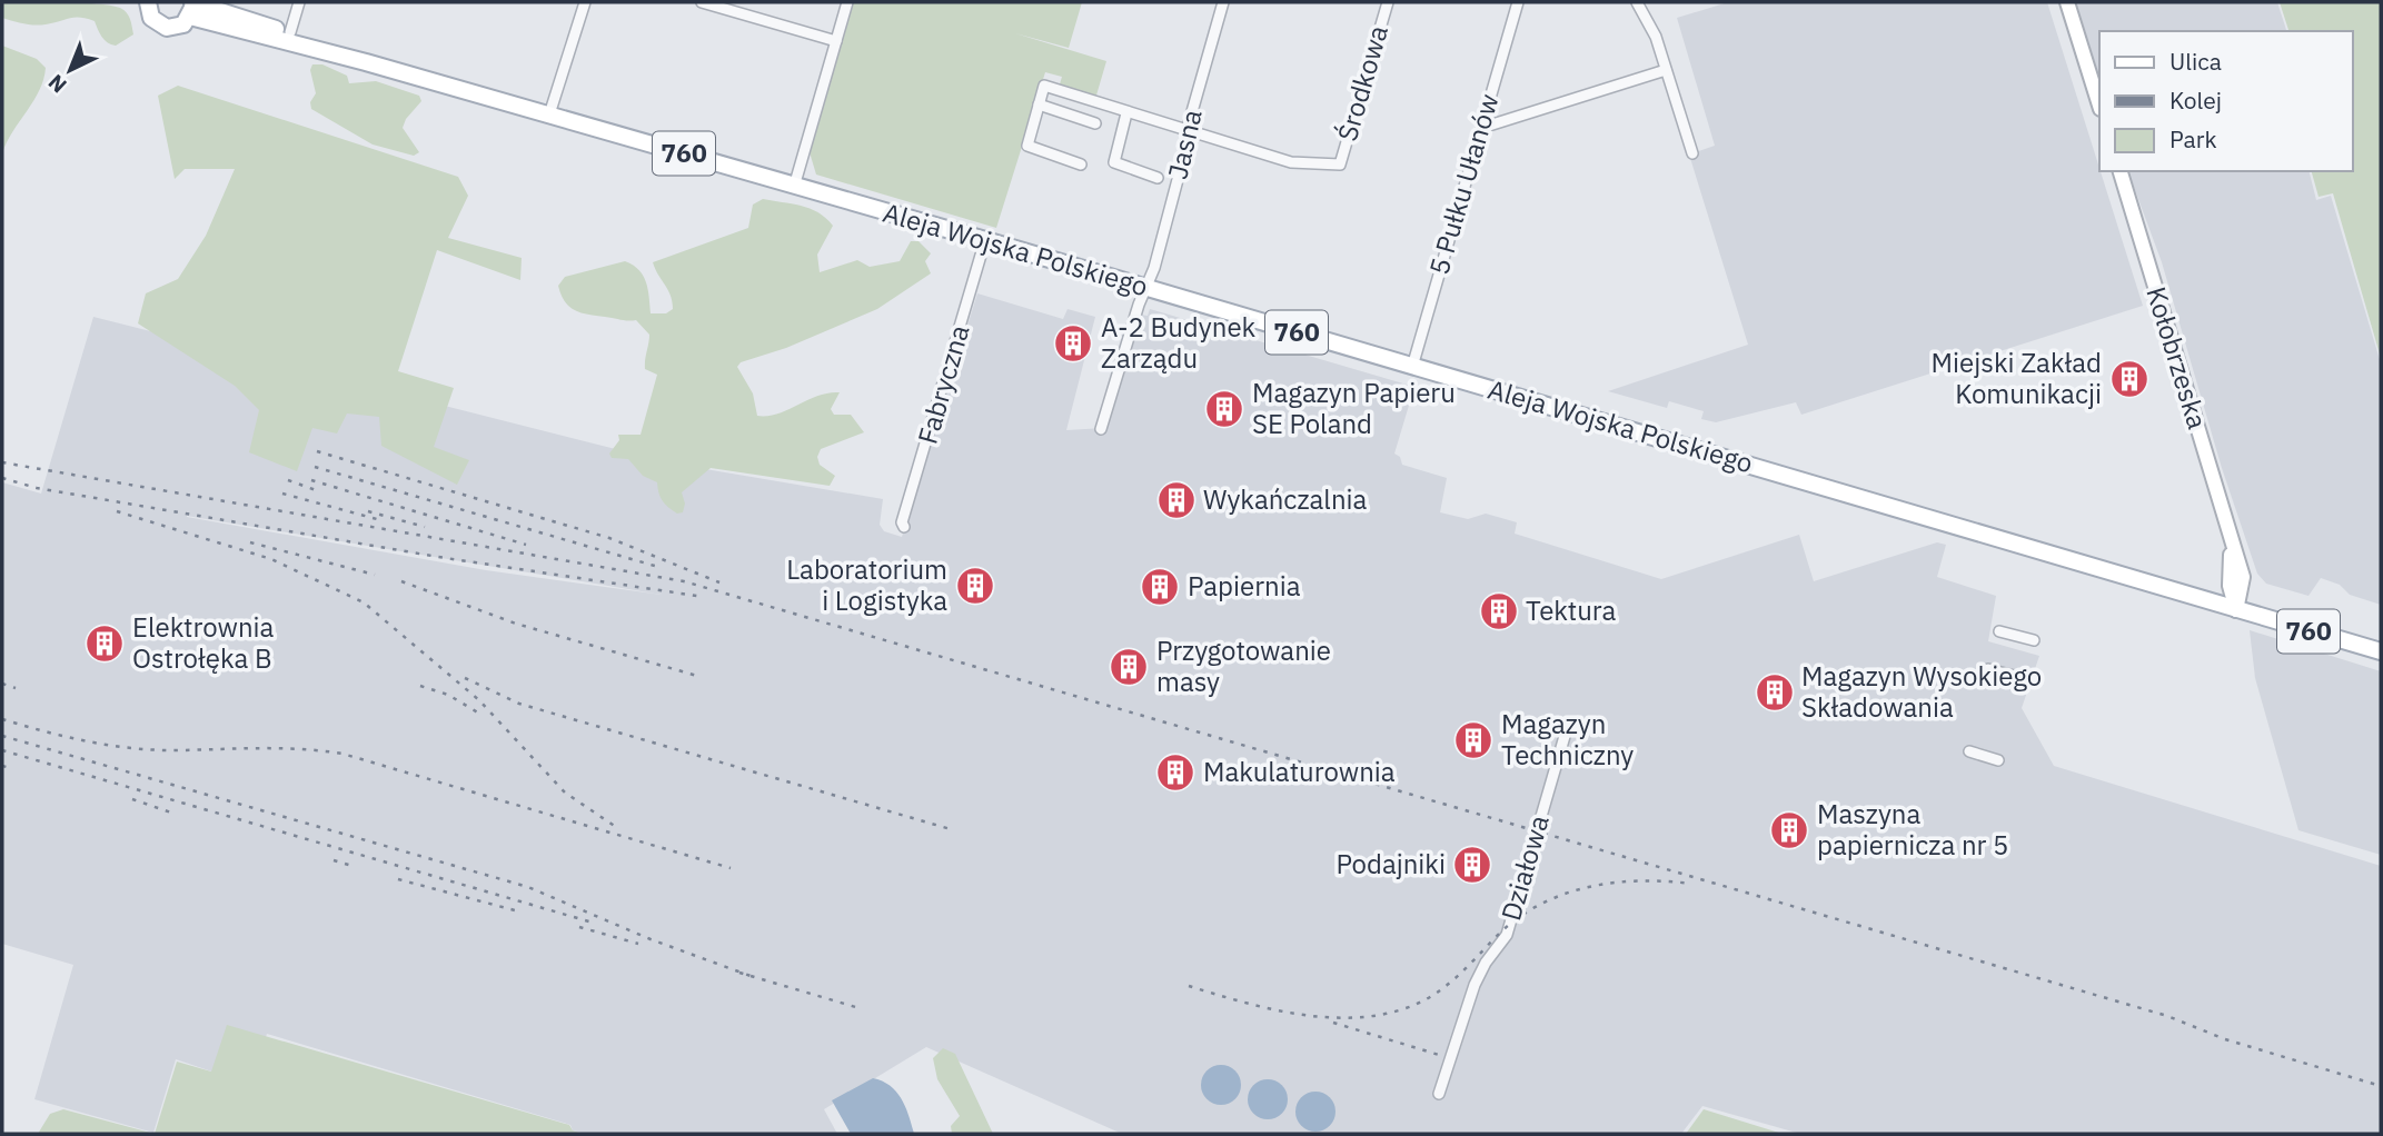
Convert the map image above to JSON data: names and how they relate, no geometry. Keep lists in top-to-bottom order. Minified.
{"streets":{"main road":["760","Aleja Wojska Polskiego"],"street":["Środkowa","Jasna","5 Pułku Ułanów","Kołobrzeska","Fabryczna","Działowa"]},"crossings":[["Środkowa","Jasna"],["Jasna","Aleja Wojska Polskiego"],["760","Aleja Wojska Polskiego"],["5 Pułku Ułanów","Aleja Wojska Polskiego"],["Aleja Wojska Polskiego","Kołobrzeska"],["Aleja Wojska Polskiego","Fabryczna"]],"places":{"building":["A-2 Budynek Zarządu","Miejski Zakład Komunikacji","Magazyn Papieru SE Poland","Wykańczalnia","Laboratorium i Logistyka","Papiernia","Tektura","Elektrownia Ostrołęka B","Przygotowanie masy","Magazyn Wysokiego Składowania","Magazyn Techniczny","Makulaturownia","Maszyna papiernicza nr 5","Podajniki"]},"legend":["Ulica","Kolej","Park"],"north":"bottom left"}
